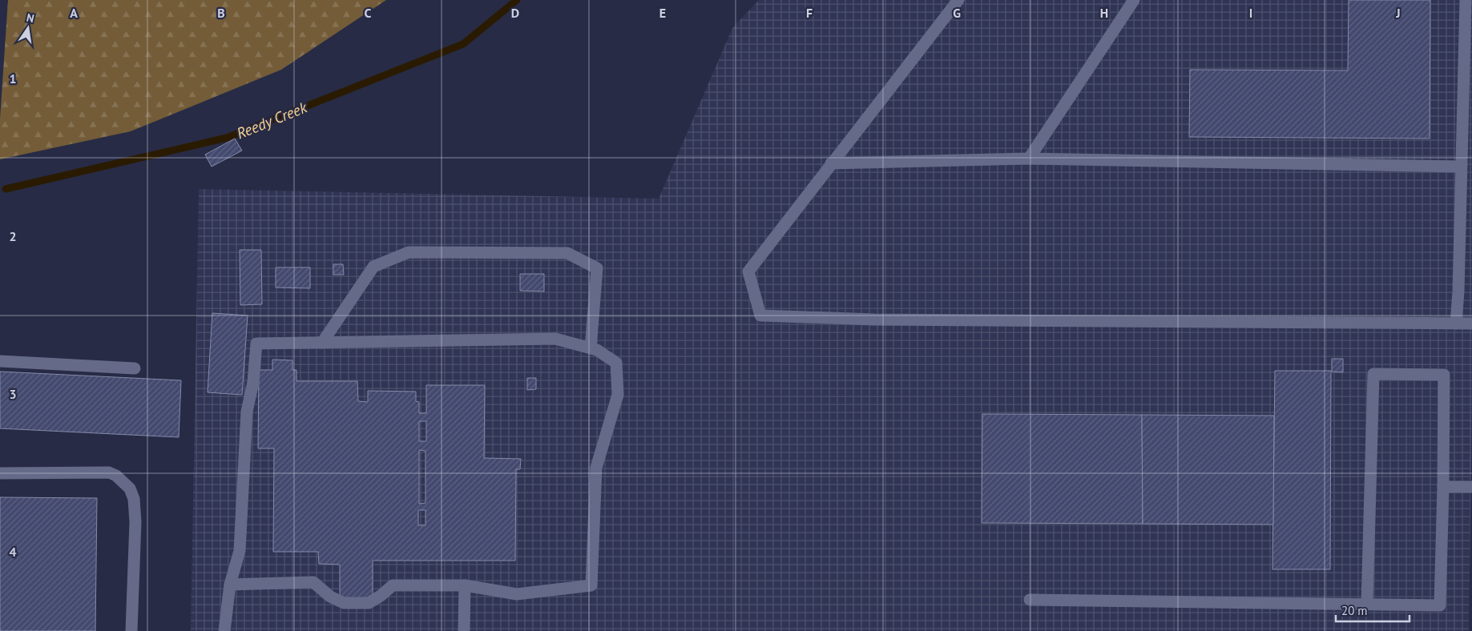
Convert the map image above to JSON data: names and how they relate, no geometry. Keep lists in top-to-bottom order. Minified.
{"water":["Reedy Creek"],"scale_bar":"20 m","north":"top","grid":{"columns":["A","B","C","D","E","F","G","H","I","J"],"rows":["1","2","3","4"]}}
